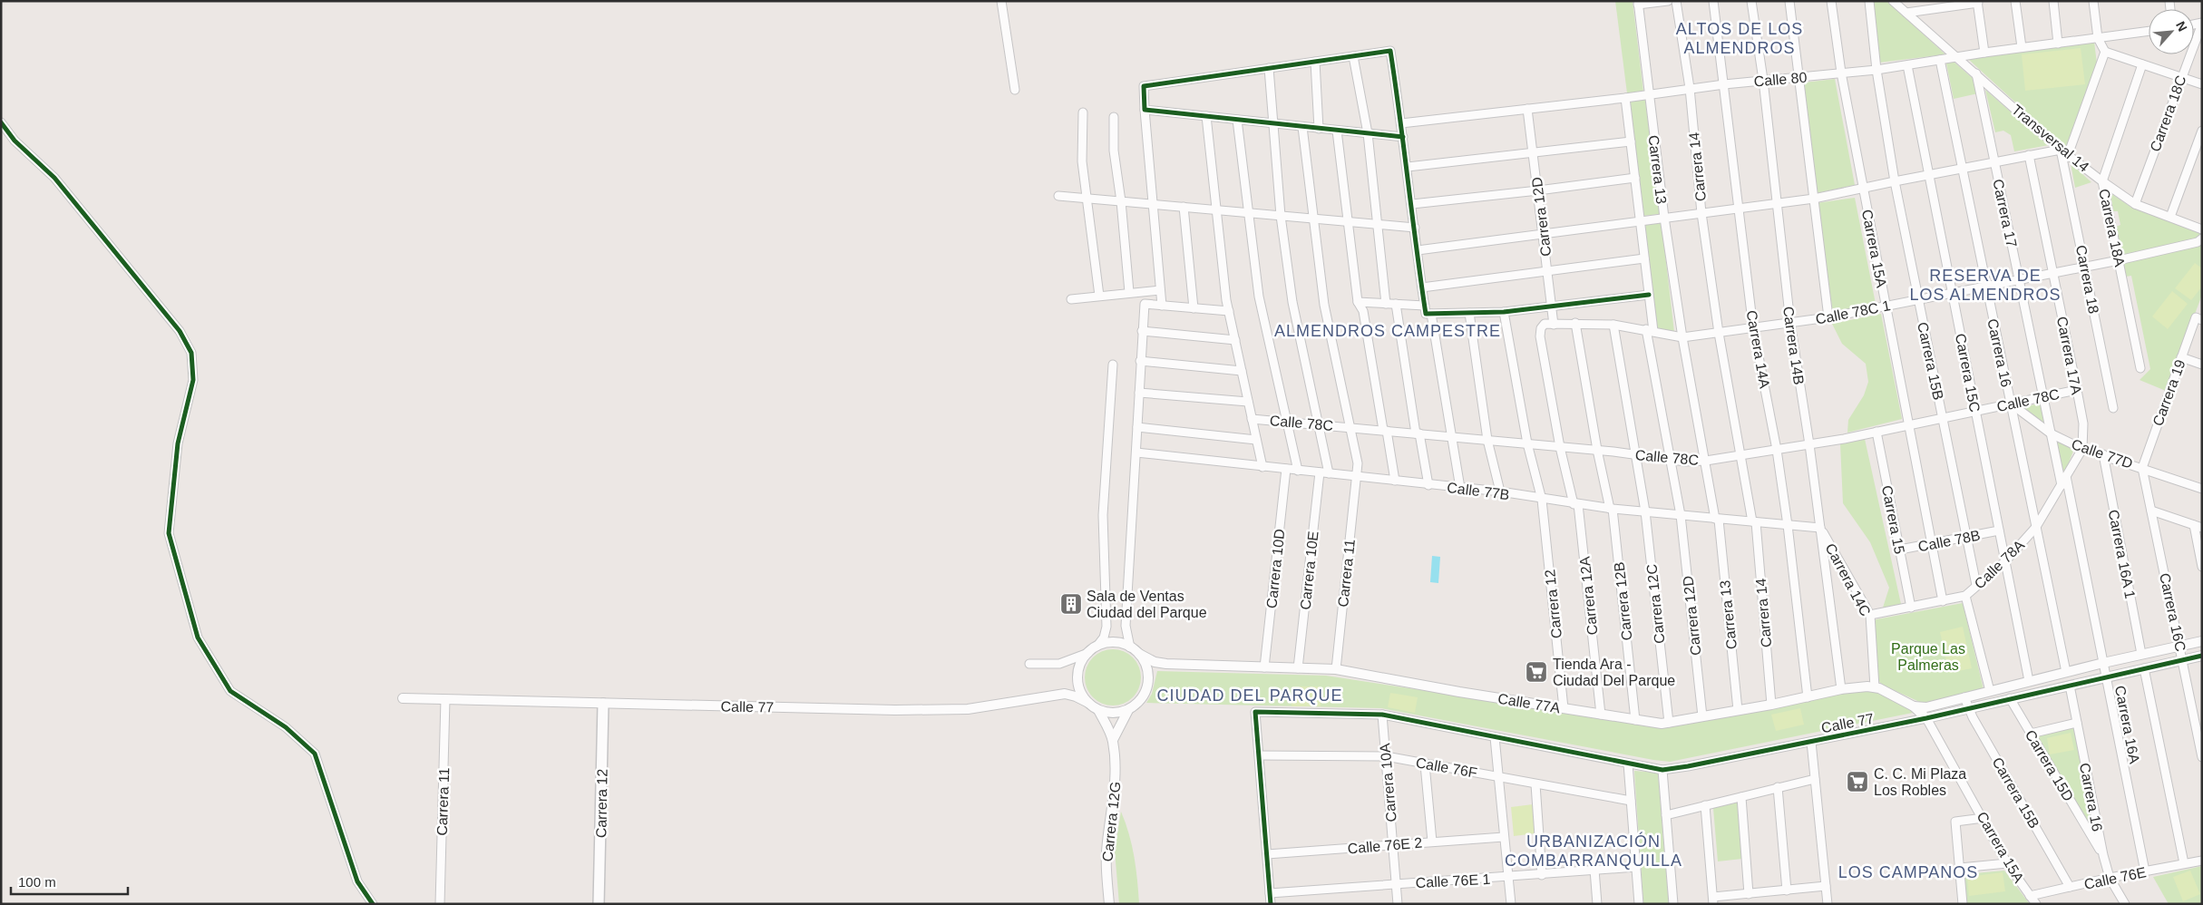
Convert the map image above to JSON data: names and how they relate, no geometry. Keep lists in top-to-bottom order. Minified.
{"streets":{"main road":["Carrera 12"],"street":["Calle 80","Carrera 18C","Transversal 14","Carrera 14","Carrera 13","Carrera 17","Carrera 12D","Carrera 18A","Carrera 15A","Carrera 18","Calle 78C 1","Carrera 14B","Carrera 14A","Carrera 16","Carrera 17A","Carrera 15B","Carrera 15C","Carrera 19","Calle 78C","Calle 77D","Calle 77B","Carrera 15","Calle 78B","Carrera 16A 1","Calle 78A","Carrera 10D","Carrera 10E","Carrera 11","Carrera 14C","Carrera 12A","Carrera 12B","Carrera 12C","Carrera 16C","Calle 77A","Calle 77","Carrera 16A","Carrera 15D","Calle 76F","Carrera 10A","Carrera 12G","Calle 76E 2","Calle 76E","Calle 76E 1"]},"crossings":[["Calle 80","Transversal 14"],["Calle 80","Carrera 14"],["Calle 80","Carrera 13"],["Calle 80","Carrera 12D"],["Calle 80","Carrera 15A"],["Calle 80","Carrera 14B"],["Calle 80","Carrera 14A"],["Calle 80","Carrera 16"],["Calle 80","Carrera 15B"],["Calle 80","Carrera 15C"],["Carrera 18C","Transversal 14"],["Transversal 14","Carrera 17"],["Transversal 14","Carrera 18A"],["Transversal 14","Carrera 18"],["Carrera 14","Calle 78C 1"],["Carrera 14","Calle 78C"],["Carrera 14","Calle 77B"],["Carrera 14","Calle 77A"],["Carrera 13","Carrera 12D"],["Carrera 13","Calle 78C 1"],["Carrera 13","Calle 78C"],["Carrera 13","Calle 77B"],["Carrera 13","Calle 77A"],["Carrera 17","Calle 78C 1"],["Carrera 17","Calle 78C"],["Carrera 17","Calle 77D"],["Carrera 17","Calle 78A"],["Carrera 12D","Calle 78C 1"],["Carrera 12D","Calle 78C"],["Carrera 12D","Calle 77B"],["Carrera 12D","Carrera 12A"],["Carrera 12D","Calle 77A"],["Carrera 18A","Calle 78C 1"],["Carrera 15A","Calle 78C 1"],["Carrera 15A","Calle 78C"],["Carrera 15A","Calle 78B"],["Carrera 15A","Calle 78A"],["Carrera 15A","Calle 77"],["Carrera 15A","Calle 76E"],["Carrera 18","Calle 78C 1"],["Calle 78C 1","Carrera 14B"],["Calle 78C 1","Carrera 14A"],["Calle 78C 1","Carrera 16"],["Calle 78C 1","Carrera 17A"],["Calle 78C 1","Carrera 15B"],["Calle 78C 1","Carrera 15C"],["Calle 78C 1","Carrera 12A"],["Calle 78C 1","Carrera 12B"],["Calle 78C 1","Carrera 12C"],["Carrera 14B","Calle 78C"],["Carrera 14B","Calle 77B"],["Carrera 14B","Carrera 14C"],["Carrera 14B","Calle 77A"],["Carrera 14A","Calle 78C"],["Carrera 14A","Calle 77B"],["Carrera 14A","Calle 77A"],["Carrera 16","Calle 78C"],["Carrera 16","Calle 77D"],["Carrera 16","Calle 78A"],["Carrera 16","Calle 77"],["Carrera 16","Carrera 15D"],["Carrera 16","Calle 76E"],["Carrera 17A","Calle 78C"],["Carrera 17A","Calle 77D"],["Carrera 17A","Calle 78A"],["Carrera 15B","Calle 78C"],["Carrera 15B","Calle 78B"],["Carrera 15B","Calle 78A"],["Carrera 15B","Calle 77"],["Carrera 15B","Calle 76E"],["Carrera 15C","Calle 78C"],["Carrera 15C","Calle 78B"],["Carrera 15C","Calle 78A"],["Carrera 19","Calle 77D"],["Carrera 19","Carrera 16C"],["Calle 78C","Calle 77D"],["Calle 78C","Carrera 15"],["Calle 78C","Carrera 11"],["Calle 78C","Carrera 12A"],["Calle 78C","Carrera 12B"],["Calle 78C","Carrera 12"],["Calle 78C","Carrera 12C"],["Calle 77D","Carrera 16A 1"],["Calle 77D","Calle 78A"],["Calle 77D","Carrera 16C"],["Calle 77B","Carrera 10D"],["Calle 77B","Carrera 10E"],["Calle 77B","Carrera 11"],["Calle 77B","Carrera 14C"],["Calle 77B","Carrera 12A"],["Calle 77B","Carrera 12B"],["Calle 77B","Carrera 12"],["Calle 77B","Carrera 12C"],["Carrera 15","Calle 78B"],["Carrera 15","Calle 78A"],["Calle 78A","Carrera 14C"],["Calle 78A","Carrera 16A"],["Carrera 10D","Calle 77A"],["Carrera 10E","Calle 77A"],["Carrera 11","Calle 77A"],["Carrera 11","Calle 77"],["Carrera 14C","Calle 77A"],["Carrera 12A","Calle 77A"],["Carrera 12B","Calle 77A"],["Carrera 12","Calle 77A"],["Carrera 12","Calle 77"],["Carrera 12C","Calle 77A"],["Carrera 16C","Calle 77"],["Calle 77A","Calle 77"],["Calle 77A","Carrera 12G"],["Calle 77","Carrera 16A"],["Calle 77","Carrera 15D"],["Calle 77","Calle 76F"],["Calle 77","Carrera 10A"],["Calle 77","Carrera 12G"],["Carrera 16A","Calle 76E"],["Calle 76F","Carrera 10A"],["Carrera 10A","Calle 76E 2"],["Carrera 10A","Calle 76E 1"]],"districts":["ALTOS DE LOS ALMENDROS","RESERVA DE LOS ALMENDROS","ALMENDROS CAMPESTRE","CIUDAD DEL PARQUE","URBANIZACIÓN COMBARRANQUILLA","LOS CAMPANOS"],"parks":["Parque Las Palmeras"],"places":{"building":["Sala de Ventas Ciudad del Parque"],"supermarket":["Tienda Ara - Ciudad Del Parque","C. C. Mi Plaza Los Robles"]},"scale_bar":"100 m","north":"top right"}
